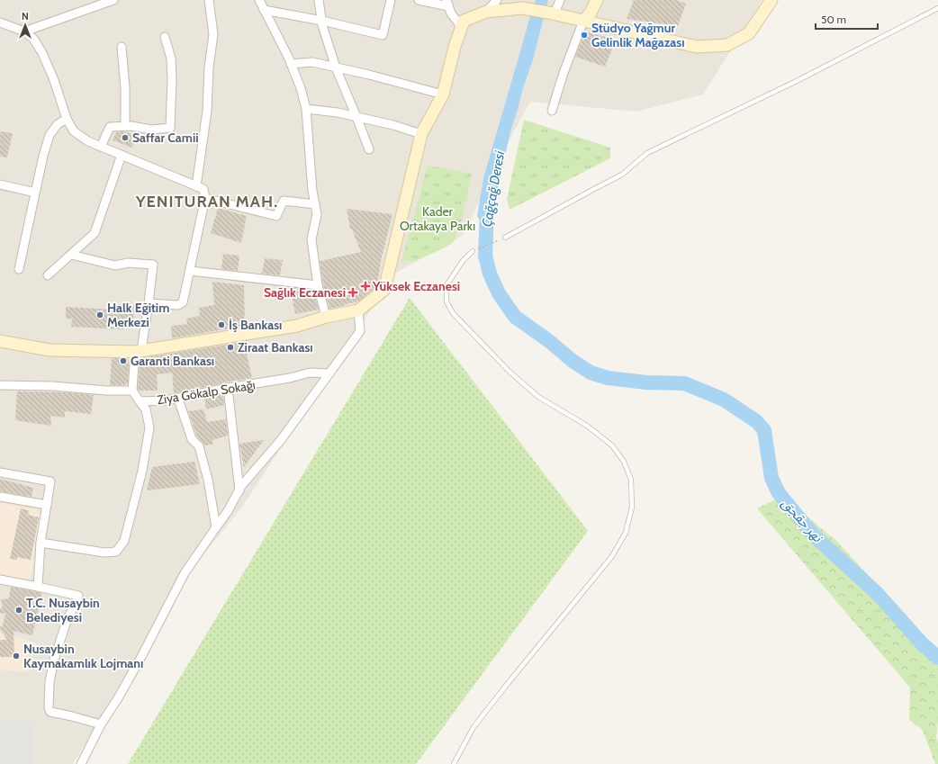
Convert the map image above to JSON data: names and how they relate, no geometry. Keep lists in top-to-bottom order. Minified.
{"streets":{"street":["Ziya Gökalp Sokağı"]},"districts":["YENITURAN MAH."],"water":["Çağçağ Deresi","نهر جقجق"],"parks":["Kader Ortakaya Parkı"],"places":{"other":["Stüdyo Yağmur Gelinlik Mağazası","Saffar Camii","Halk Eğitim Merkezi","İş Bankası","Ziraat Bankası","Garanti Bankası","T.C. Nusaybin Belediyesi","Nusaybin Kaymakamlık Lojmanı"],"health":["Yüksek Eczanesi","Sağlık Eczanesi"]},"scale_bar":"50 m","north":"top"}
